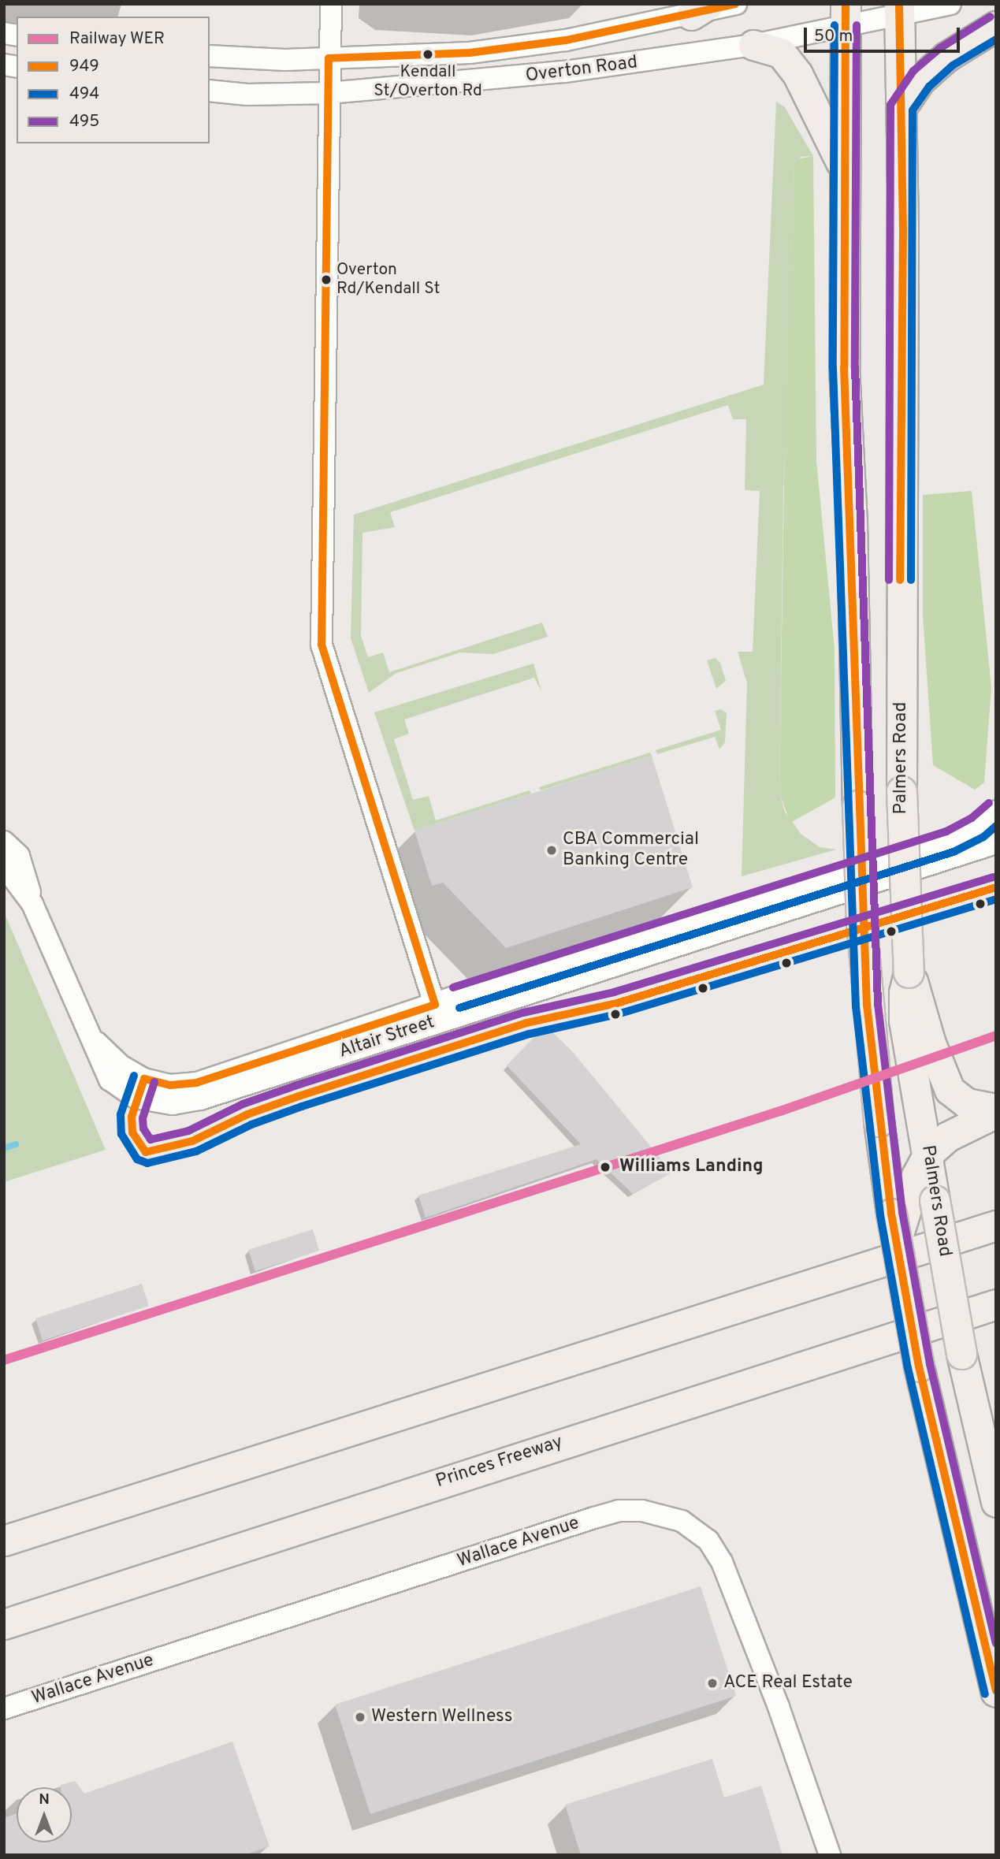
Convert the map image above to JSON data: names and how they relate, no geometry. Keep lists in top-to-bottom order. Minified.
{"streets":{"highway":["Palmers Road","Princes Freeway"],"street":["Overton Road","Altair Street","Wallace Avenue"]},"crossings":[["Overton Road","Palmers Road"]],"places":["Kendall St/Overton Rd","Overton Rd/Kendall St","CBA Commercial Banking Centre","Williams Landing","ACE Real Estate","Western Wellness"],"lines":["transit line 949","transit line 495","transit line 494","rail line WER"],"legend":["Railway WER","949","494","495"],"scale_bar":"50 m","north":"top"}
